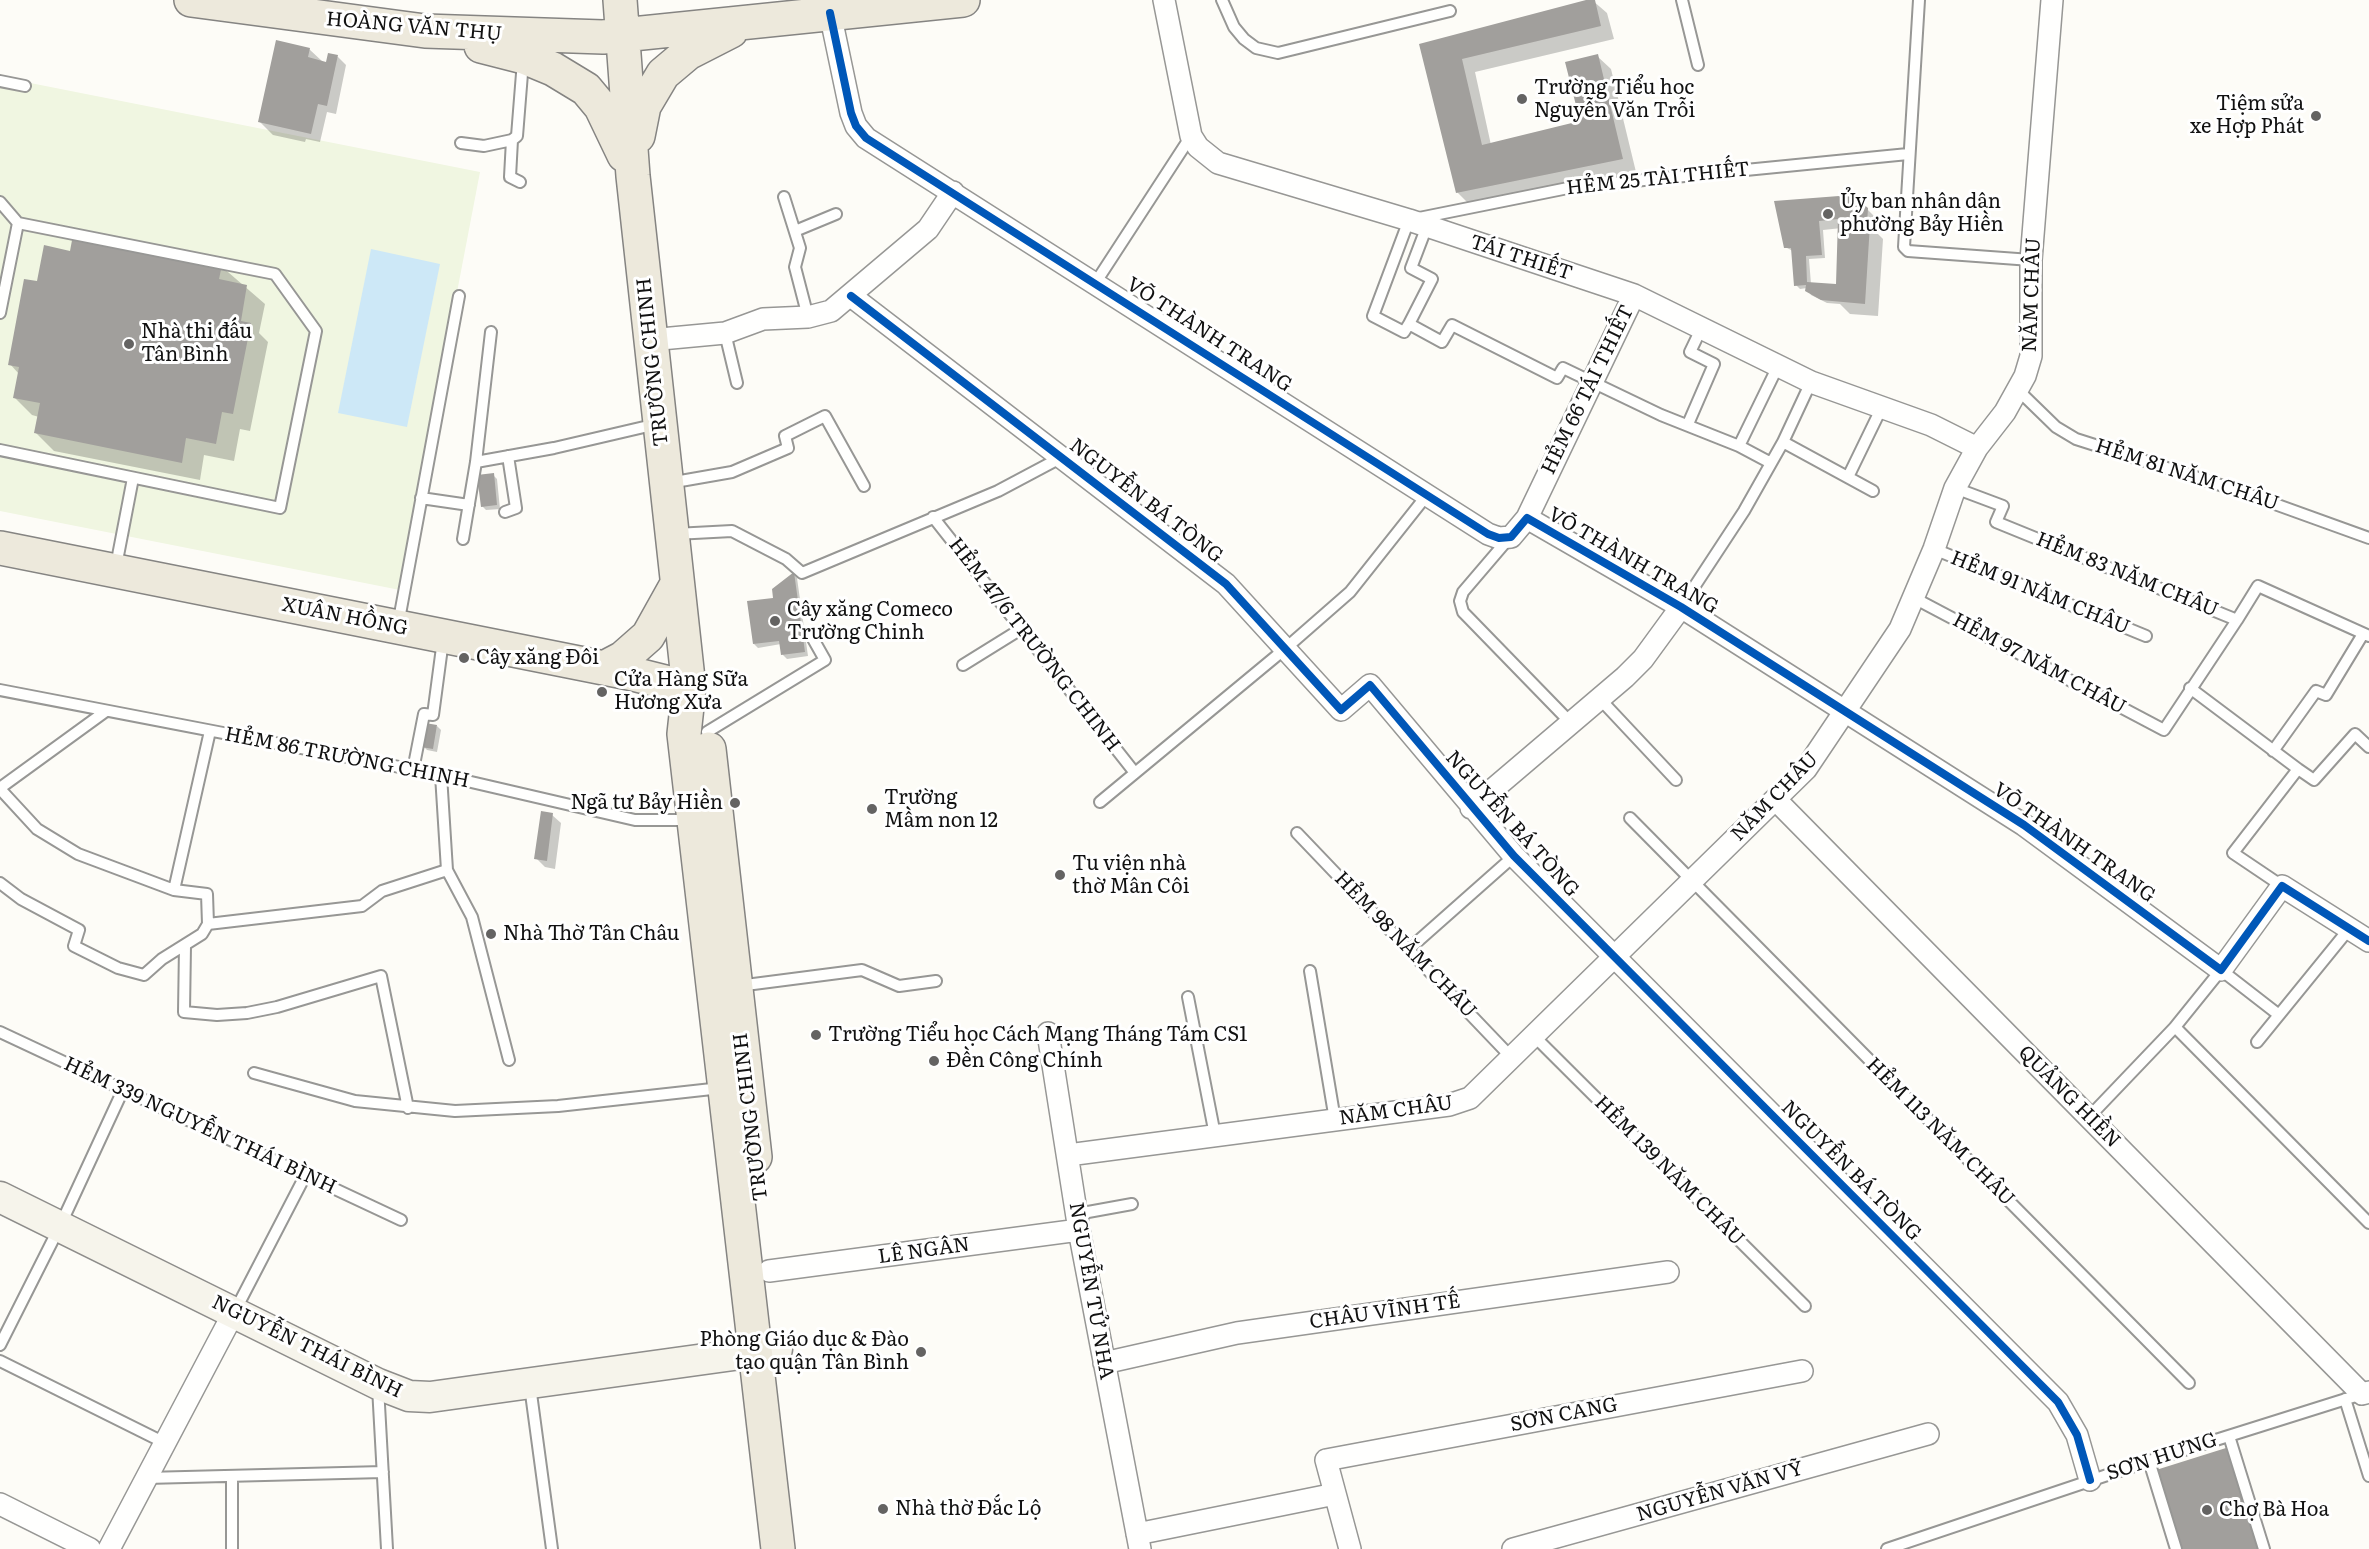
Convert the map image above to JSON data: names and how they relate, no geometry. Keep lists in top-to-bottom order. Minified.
{"streets":{"main road":["HOÀNG VĂN THỤ","TRƯỜNG CHINH","XUÂN HỒNG"],"street":["TÁI THIẾT","NĂM CHÂU","VÕ THÀNH TRANG","HẺM 66 TÁI THIẾT","NGUYỄN BÁ TÒNG","QUẢNG HIỀN","LÊ NGÂN","NGUYỄN TỬ NHA","CHÂU VĨNH TẾ","NGUYỄN THÁI BÌNH","SƠN CANG","NGUYỄN VĂN VỸ"],"lane":["HẺM 25 TÀI THIẾT","HẺM 81 NĂM CHÂU","HẺM 83 NĂM CHÂU","HẺM 91 NĂM CHÂU","HẺM 47/6 TRƯỜNG CHINH","HẺM 97 NĂM CHÂU","HẺM 86 TRƯỜNG CHINH","HẺM 98 NĂM CHÂU","HẺM 339 NGUYỄN THÁI BÌNH","HẺM 113 NĂM CHÂU","HẺM 139 NĂM CHÂU","SƠN HƯNG"]},"crossings":[["HOÀNG VĂN THỤ","TRƯỜNG CHINH"],["HẺM 25 TÀI THIẾT","TÁI THIẾT"],["TÁI THIẾT","NĂM CHÂU"],["TÁI THIẾT","HẺM 66 TÁI THIẾT"],["NĂM CHÂU","VÕ THÀNH TRANG"],["NĂM CHÂU","HẺM 81 NĂM CHÂU"],["NĂM CHÂU","NGUYỄN BÁ TÒNG"],["NĂM CHÂU","HẺM 83 NĂM CHÂU"],["NĂM CHÂU","HẺM 91 NĂM CHÂU"],["NĂM CHÂU","HẺM 97 NĂM CHÂU"],["NĂM CHÂU","HẺM 98 NĂM CHÂU"],["NĂM CHÂU","QUẢNG HIỀN"],["NĂM CHÂU","HẺM 113 NĂM CHÂU"],["NĂM CHÂU","HẺM 139 NĂM CHÂU"],["NĂM CHÂU","NGUYỄN TỬ NHA"],["VÕ THÀNH TRANG","HẺM 66 TÁI THIẾT"],["TRƯỜNG CHINH","XUÂN HỒNG"],["TRƯỜNG CHINH","HẺM 86 TRƯỜNG CHINH"],["TRƯỜNG CHINH","LÊ NGÂN"],["TRƯỜNG CHINH","NGUYỄN THÁI BÌNH"],["NGUYỄN BÁ TÒNG","SƠN HƯNG"],["QUẢNG HIỀN","SƠN HƯNG"],["LÊ NGÂN","NGUYỄN TỬ NHA"],["NGUYỄN TỬ NHA","CHÂU VĨNH TẾ"]],"places":["Trường Tiểu học Nguyễn Văn Trỗi","Tiệm sửa xe Hợp Phát","Ủy ban nhân dân phường Bảy Hiền","Nhà thi đấu Tân Bình","Cây xăng Comeco Trường Chinh","Cây xăng Đôi","Cửa Hàng Sữa Hương Xưa","Ngã tư Bảy Hiền","Trường Mầm non 12","Tu viện nhà thờ Mân Côi","Nhà Thờ Tân Châu","Trường Tiểu học Cách Mạng Tháng Tám CS1","Đền Công Chính","Phòng Giáo dục & Đào tạo quận Tân Bình","Nhà thờ Đắc Lộ","Chợ Bà Hoa"]}
